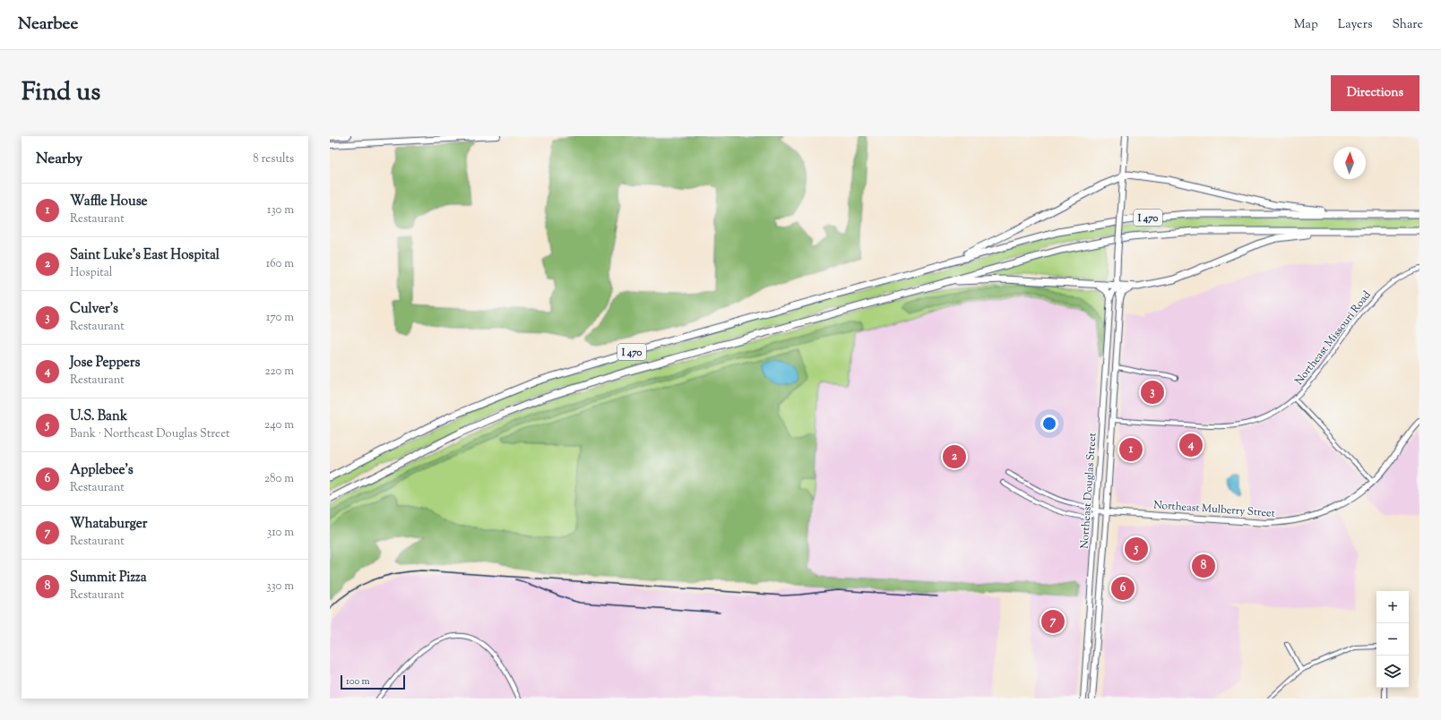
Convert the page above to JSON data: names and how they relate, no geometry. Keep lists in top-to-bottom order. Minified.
{"streets":{"highway":["I 470"],"main road":["Northeast Douglas Street","Northeast Mulberry Street"],"street":["Northeast Missouri Road"]},"crossings":[["Northeast Missouri Road","Northeast Douglas Street"],["Northeast Douglas Street","Northeast Mulberry Street"]],"scale_bar":"100 m","north":"top","page":{"header":"Nearbee","nav":["Map","Layers","Share"],"title":"Find us","buttons":"Directions","heading":["Nearby","8 results"],"list":[{"mark":"1","name":"Waffle House","note":"Restaurant","value":"130 m"},{"mark":"2","name":"Saint Luke's East Hospital","note":"Hospital","value":"160 m"},{"mark":"3","name":"Culver's","note":"Restaurant","value":"170 m"},{"mark":"4","name":"Jose Peppers","note":"Restaurant","value":"220 m"},{"mark":"5","name":"U.S. Bank","note":"Bank · Northeast Douglas Street","value":"240 m"},{"mark":"6","name":"Applebee's","note":"Restaurant","value":"280 m"},{"mark":"7","name":"Whataburger","note":"Restaurant","value":"310 m"},{"mark":"8","name":"Summit Pizza","note":"Restaurant","value":"330 m"}],"pins":["3","4","1","2","5","8","6","7"],"map_buttons":["+","−"],"scale":"100 m"}}
